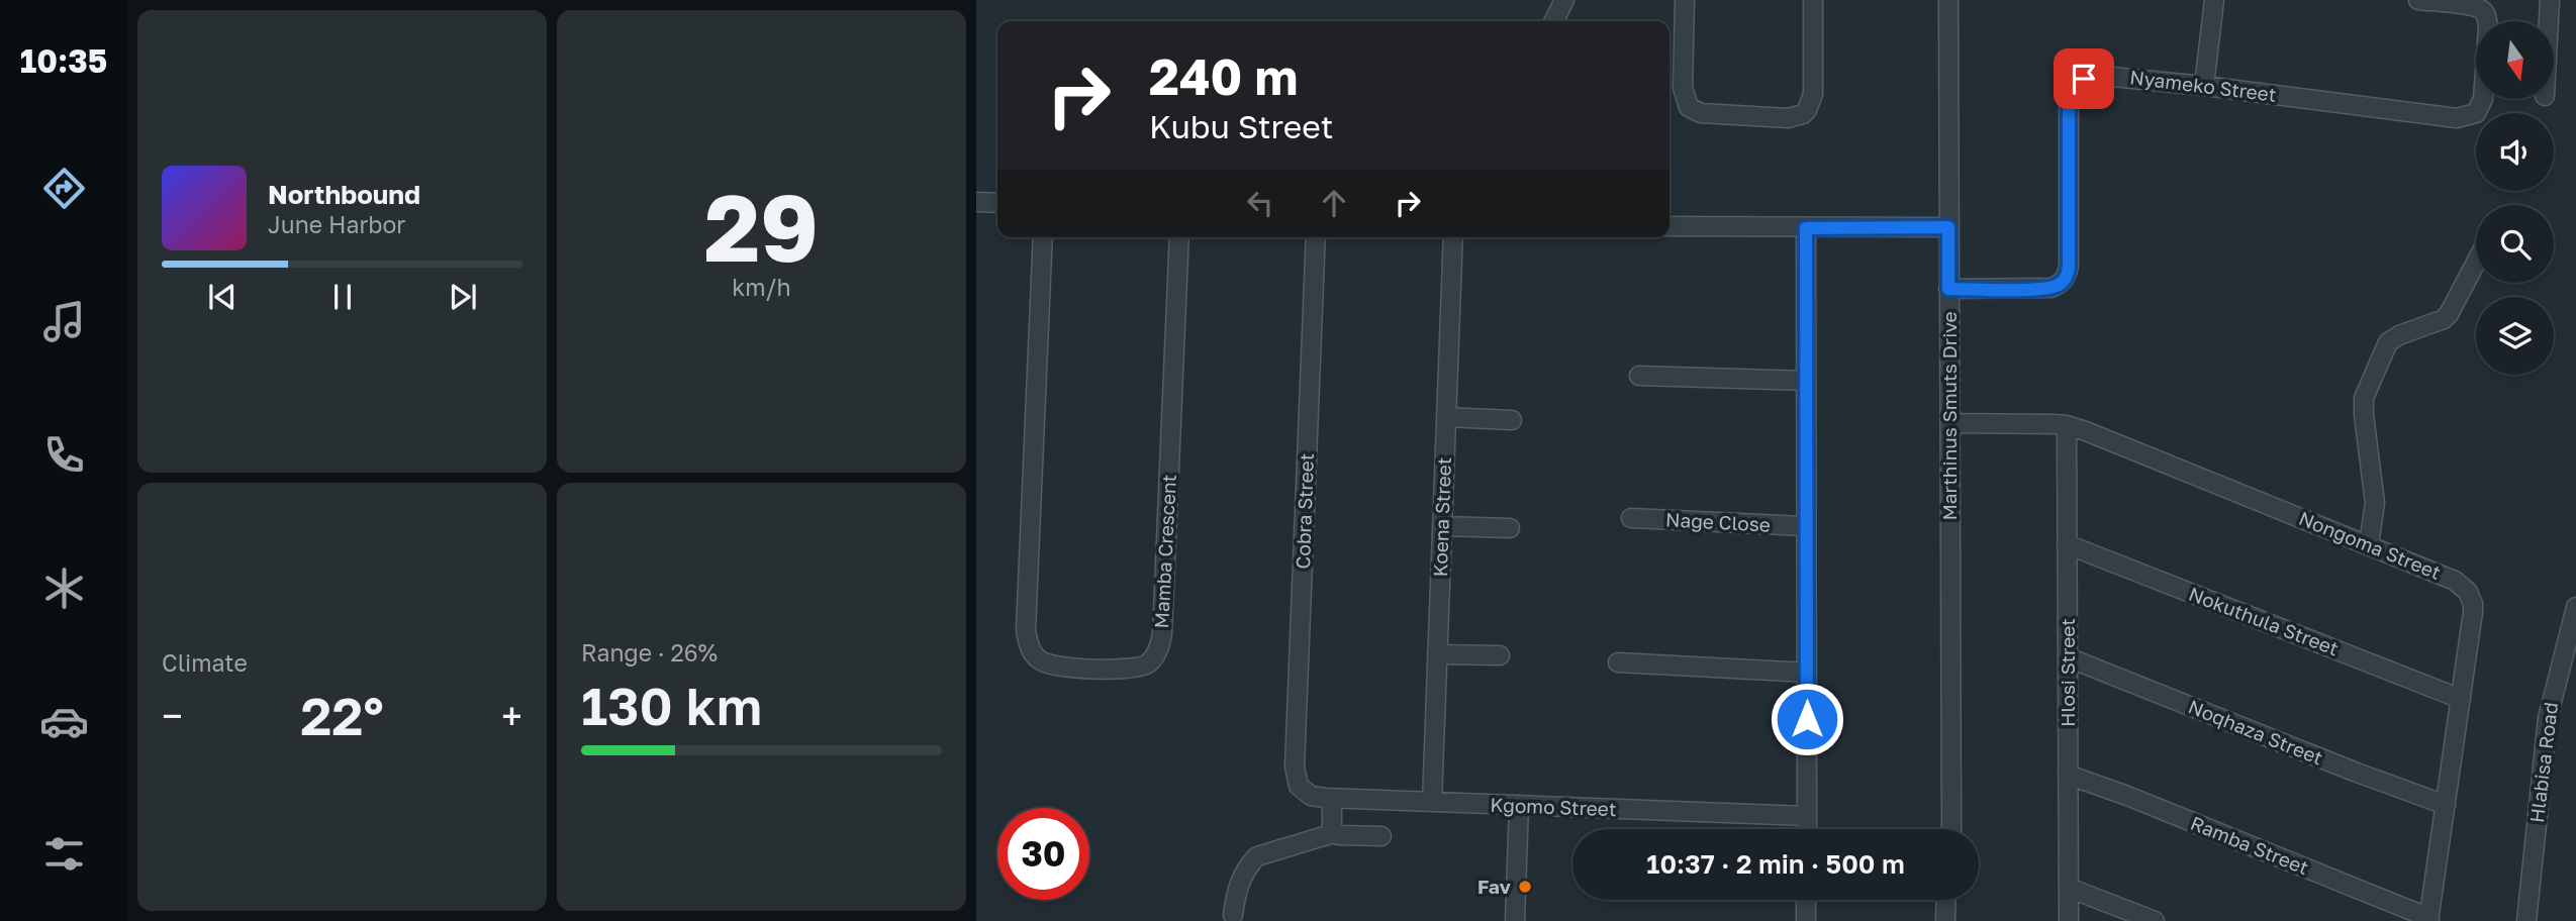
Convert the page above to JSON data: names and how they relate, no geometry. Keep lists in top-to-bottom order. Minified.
{"streets":{"street":["Nyameko Street","Marthinus Smuts Drive","Cobra Street","Koena Street","Nage Close","Nongoma Street","Mamba Crescent","Nokuthula Street","Hlosi Street","Noqhaza Street","Hlabisa Road","Kgomo Street","Ramba Street"]},"crossings":[["Nyameko Street","Marthinus Smuts Drive"],["Marthinus Smuts Drive","Nongoma Street"],["Cobra Street","Kgomo Street"],["Koena Street","Kgomo Street"],["Nongoma Street","Nokuthula Street"],["Nongoma Street","Hlosi Street"],["Nongoma Street","Noqhaza Street"],["Nongoma Street","Ramba Street"],["Nokuthula Street","Hlosi Street"],["Hlosi Street","Noqhaza Street"],["Hlosi Street","Ramba Street"]],"places":["Fav"],"north":"bottom","page":{"tabs":"10:35","tile":[["29","km/h"],"Climate",["Range · 26%","130 km"]],"turn":["240 m","Kubu Street"],"song":["Northbound","June Harbor"],"heat":["−","22°","+"],"limit":"30","trip":"10:37 · 2 min · 500 m"}}
